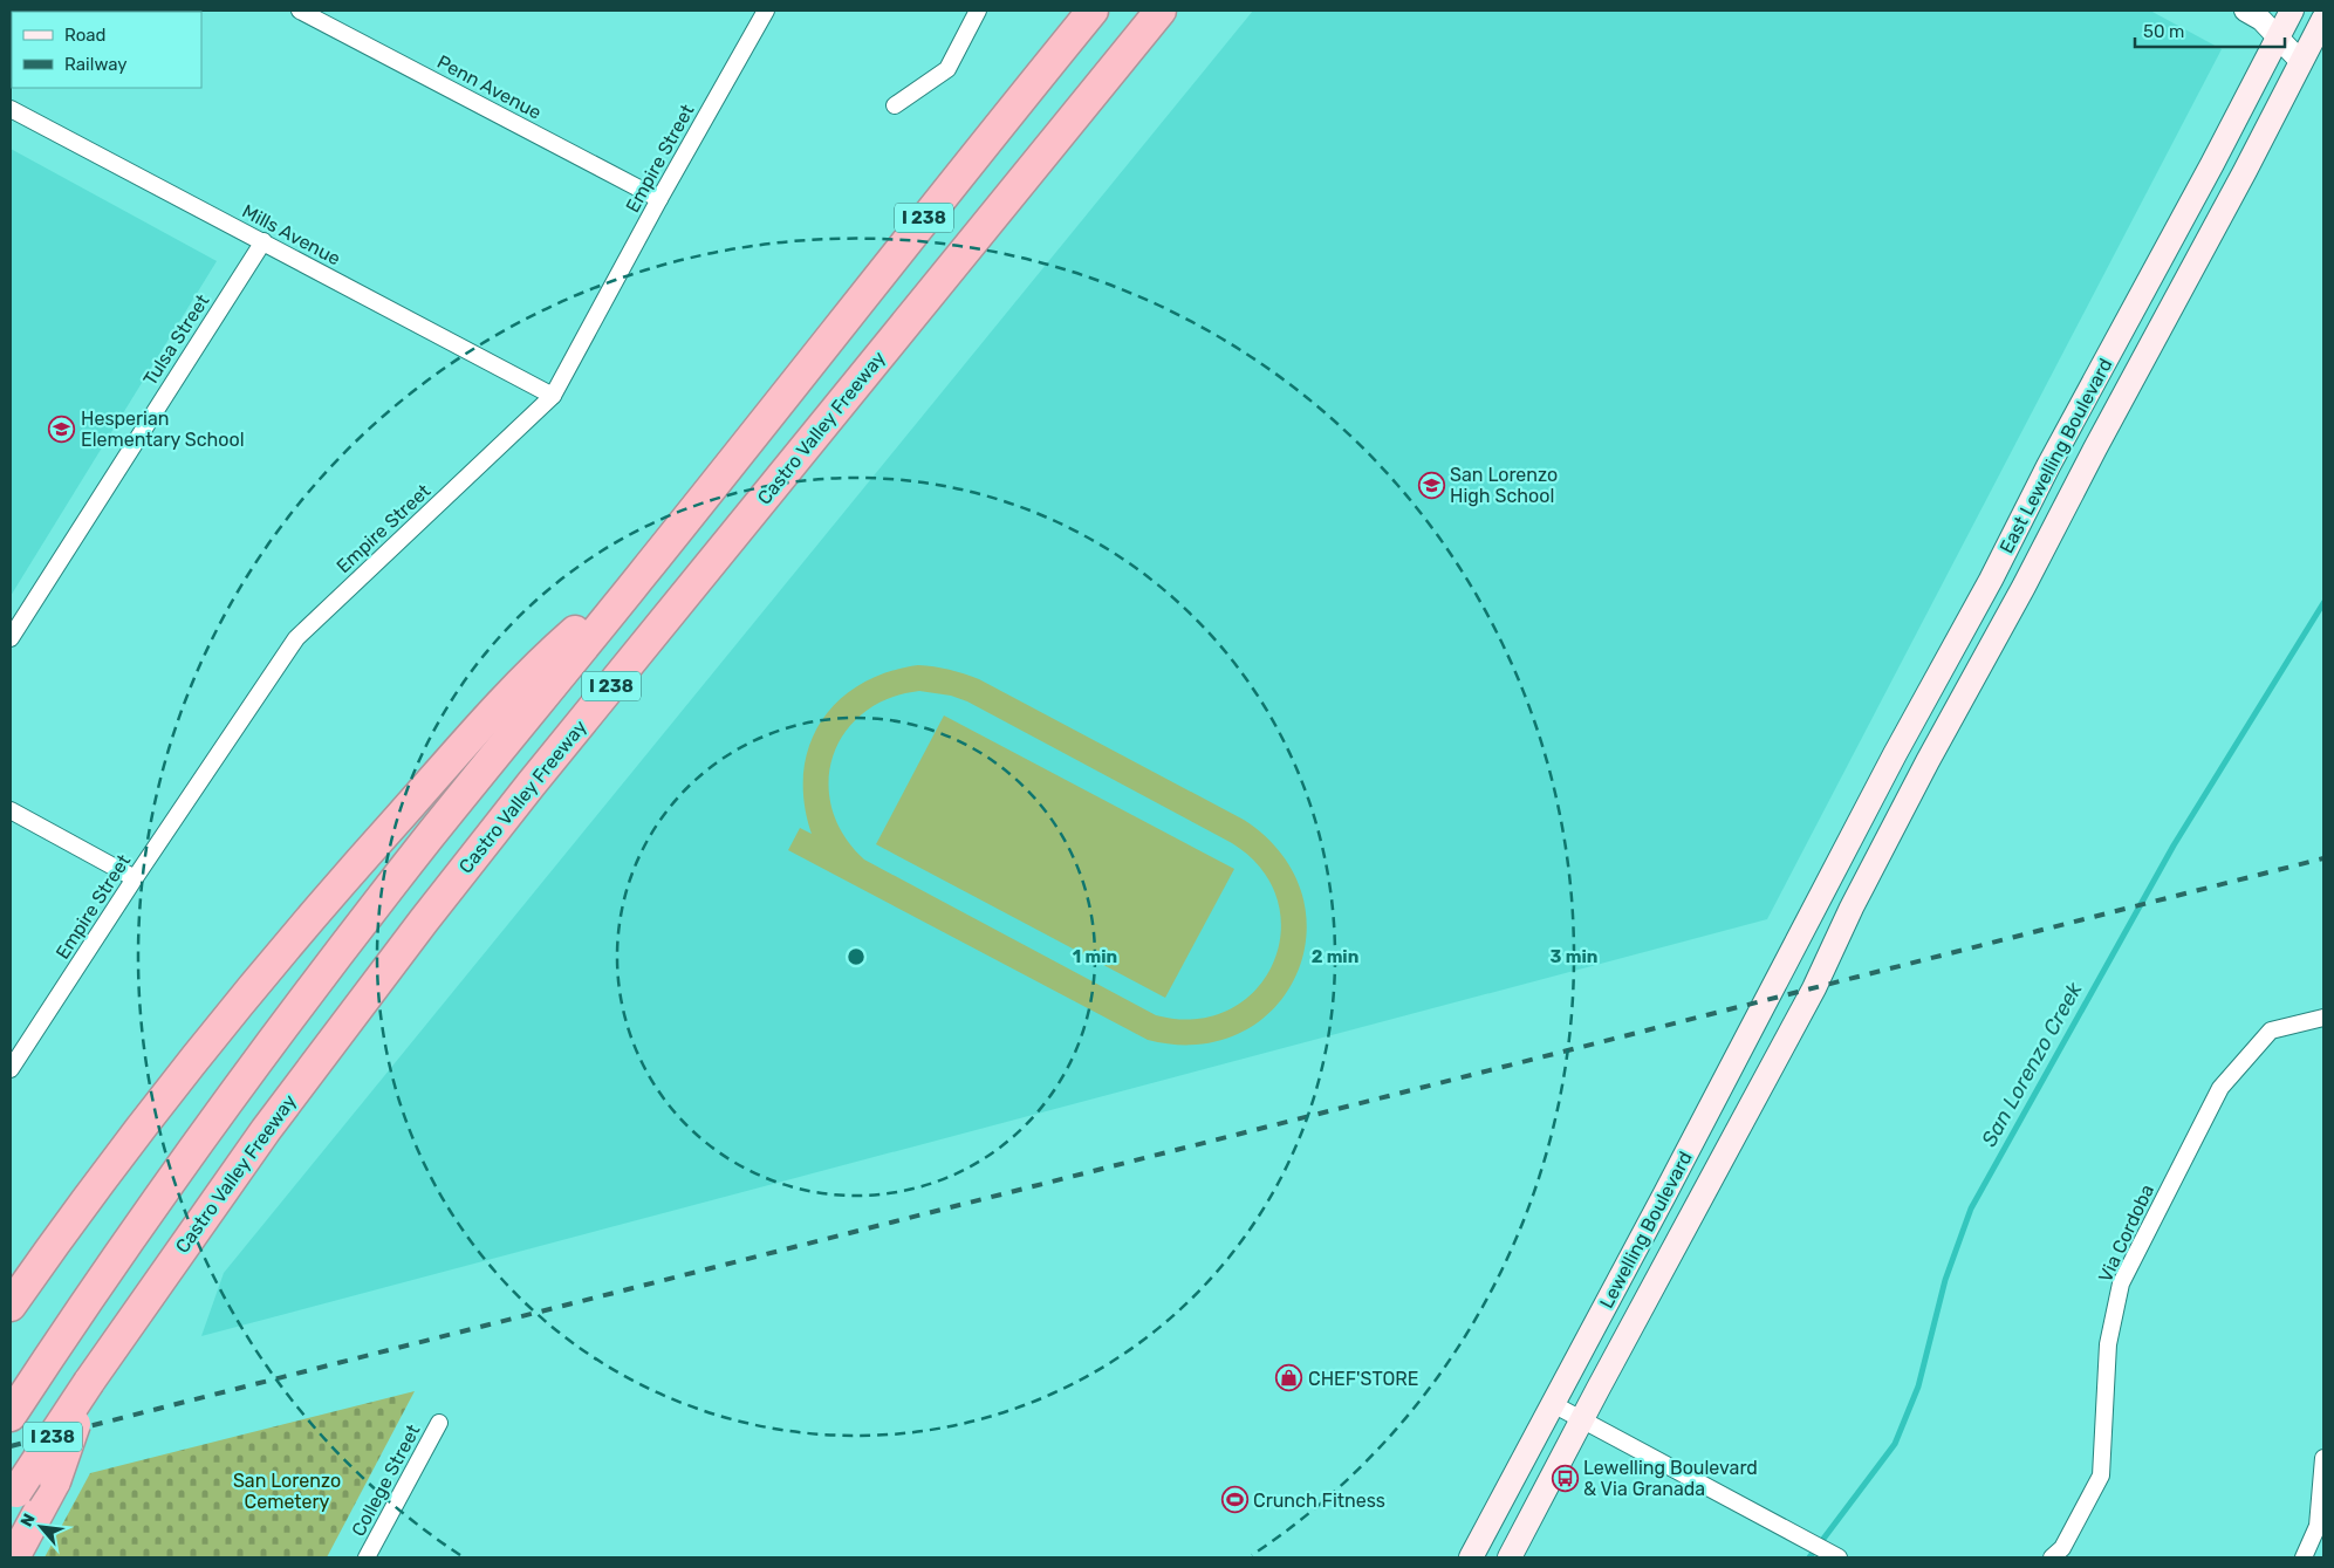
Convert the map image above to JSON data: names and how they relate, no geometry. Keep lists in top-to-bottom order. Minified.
{"streets":{"highway":["I 238","Castro Valley Freeway"],"main road":["East Lewelling Boulevard","Lewelling Boulevard"],"street":["Penn Avenue","Empire Street","Mills Avenue","Tulsa Street","Via Cordoba","College Street"]},"crossings":[["Penn Avenue","Empire Street"],["Empire Street","Mills Avenue"],["Mills Avenue","Tulsa Street"],["East Lewelling Boulevard","Lewelling Boulevard"]],"water":["San Lorenzo Creek"],"parks":["San Lorenzo Cemetery"],"places":{"school or university":["Hesperian Elementary School","San Lorenzo High School"],"shop":["CHEF'STORE"],"bus stop":["Lewelling Boulevard & Via Granada"],"sports":["Crunch Fitness"]},"legend":["Road","Railway"],"scale_bar":"50 m","north":"top left","rings":["1 min","2 min","3 min"]}
